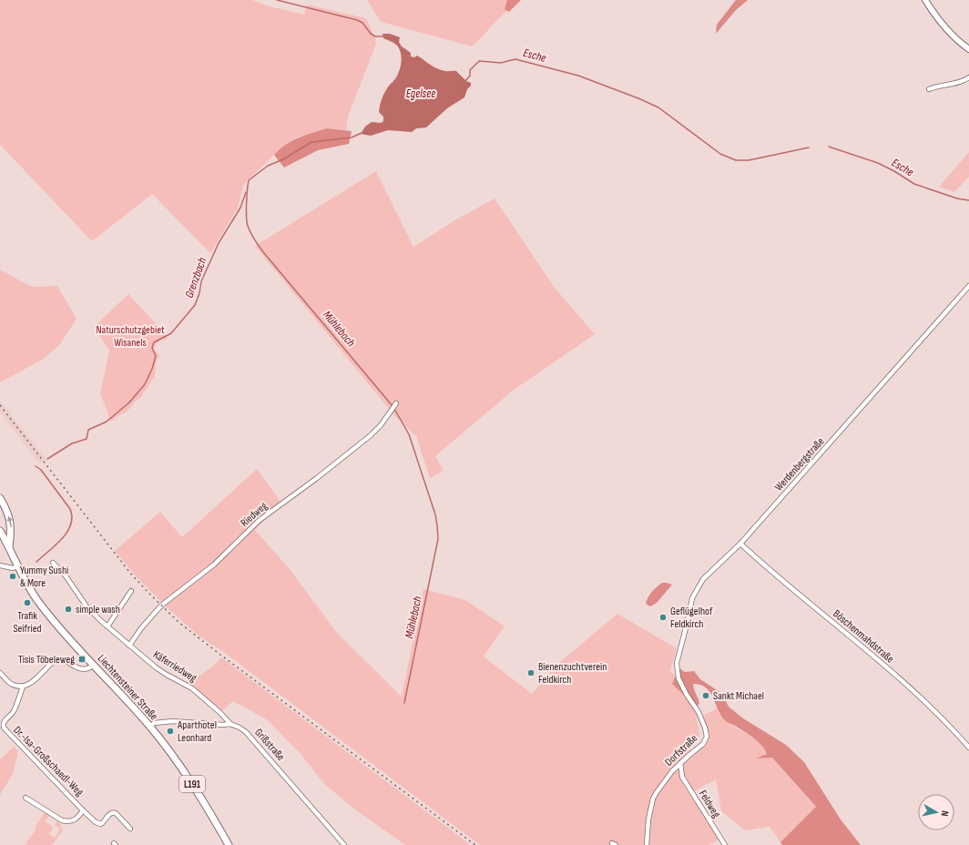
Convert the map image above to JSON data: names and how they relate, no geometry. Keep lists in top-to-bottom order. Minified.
{"streets":{"main road":["Liechtensteiner Straße","L191"],"street":["Werdenbergstraße","Riedweg","Böschenmahdstraße","Käferriedweg","Grißstraße","Dorfstraße","Dr.-Isa-Großschaedl-Weg","Feldweg"]},"crossings":[["Werdenbergstraße","Böschenmahdstraße"],["Werdenbergstraße","Dorfstraße"],["Riedweg","Käferriedweg"],["Käferriedweg","Grißstraße"],["Dorfstraße","Feldweg"]],"water":["Esche","Egelsee","Grenzbach","Mühlebach"],"parks":["Naturschutzgebiet Wisanels"],"places":{"other":["Yummy Sushi & More","Trafik Seifried","simple wash","Geflügelhof Feldkirch","Bienenzuchtverein Feldkirch","Sankt Michael","Aparthotel Leonhard"],"transit":["Tisis Töbeleweg"]},"north":"right"}
